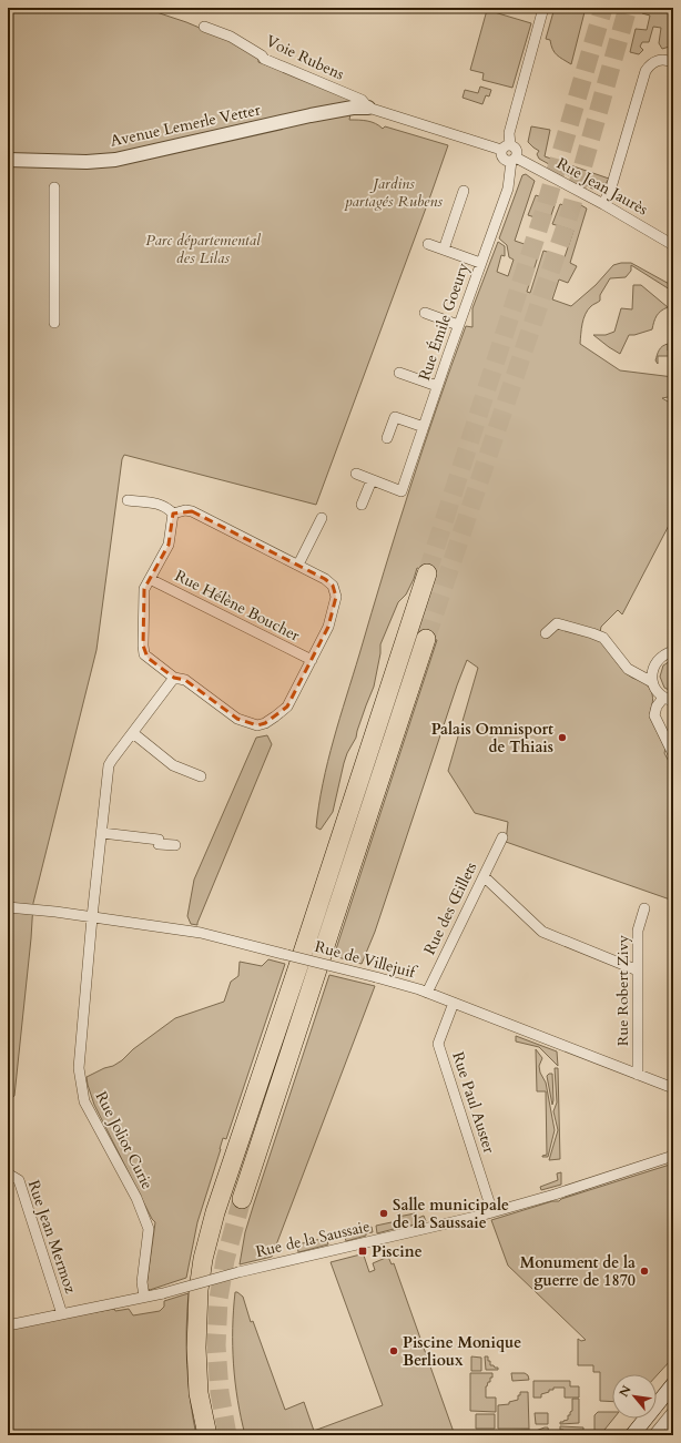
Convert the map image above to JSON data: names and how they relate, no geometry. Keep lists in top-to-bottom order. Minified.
{"streets":{"street":["Voie Rubens","Avenue Lemerle Vetter","Rue Jean Jaurès","Rue Émile Goeury","Rue Hélène Boucher","Rue des Œillets","Rue de Villejuif","Rue Robert Zivy","Rue Paul Auster","Rue Joliot Curie","Rue Jean Mermoz","Rue de la Saussaie"]},"crossings":[["Voie Rubens","Avenue Lemerle Vetter"],["Rue Jean Jaurès","Rue Émile Goeury"],["Rue des Œillets","Rue de Villejuif"],["Rue de Villejuif","Rue Robert Zivy"],["Rue de Villejuif","Rue Paul Auster"],["Rue de Villejuif","Rue Joliot Curie"],["Rue Paul Auster","Rue de la Saussaie"],["Rue Joliot Curie","Rue de la Saussaie"],["Rue Jean Mermoz","Rue de la Saussaie"]],"parks":["Jardins partagés Rubens","Parc départemental des Lilas"],"places":{"other":["Palais Omnisport de Thiais","Salle municipale de la Saussaie","Monument de la guerre de 1870","Piscine Monique Berlioux"],"transit":["Piscine"]},"north":"top left"}
